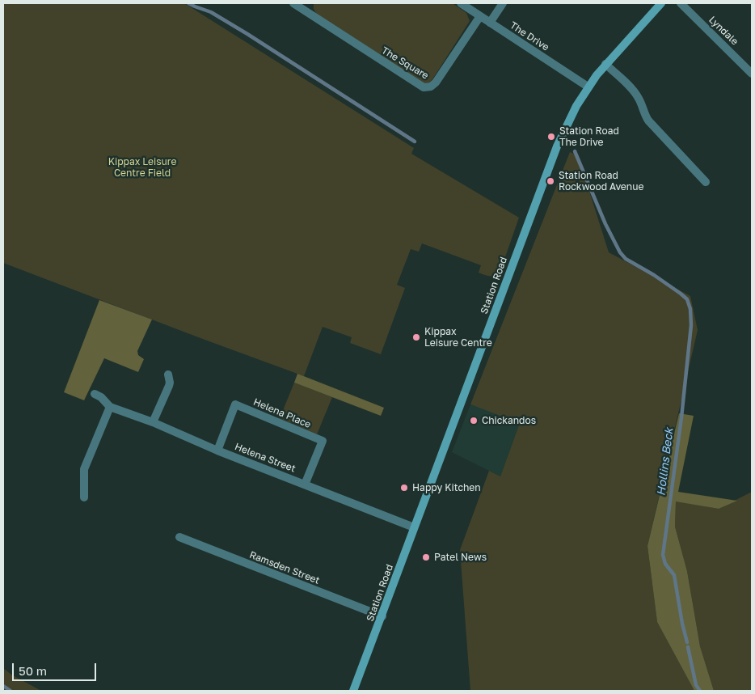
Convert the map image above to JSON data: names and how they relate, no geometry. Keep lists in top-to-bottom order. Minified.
{"streets":{"street":["Lyndale","The Drive","The Square","Station Road","Helena Place","Helena Street","Ramsden Street"]},"crossings":[["The Drive","The Square"],["The Drive","Station Road"],["Station Road","Helena Street"],["Station Road","Ramsden Street"],["Helena Place","Helena Street"]],"water":["Hollins Beck"],"parks":["Kippax Leisure Centre Field"],"places":["Station Road The Drive","Station Road Rockwood Avenue","Kippax Leisure Centre","Chickandos","Happy Kitchen","Patel News"],"scale_bar":"50 m"}
